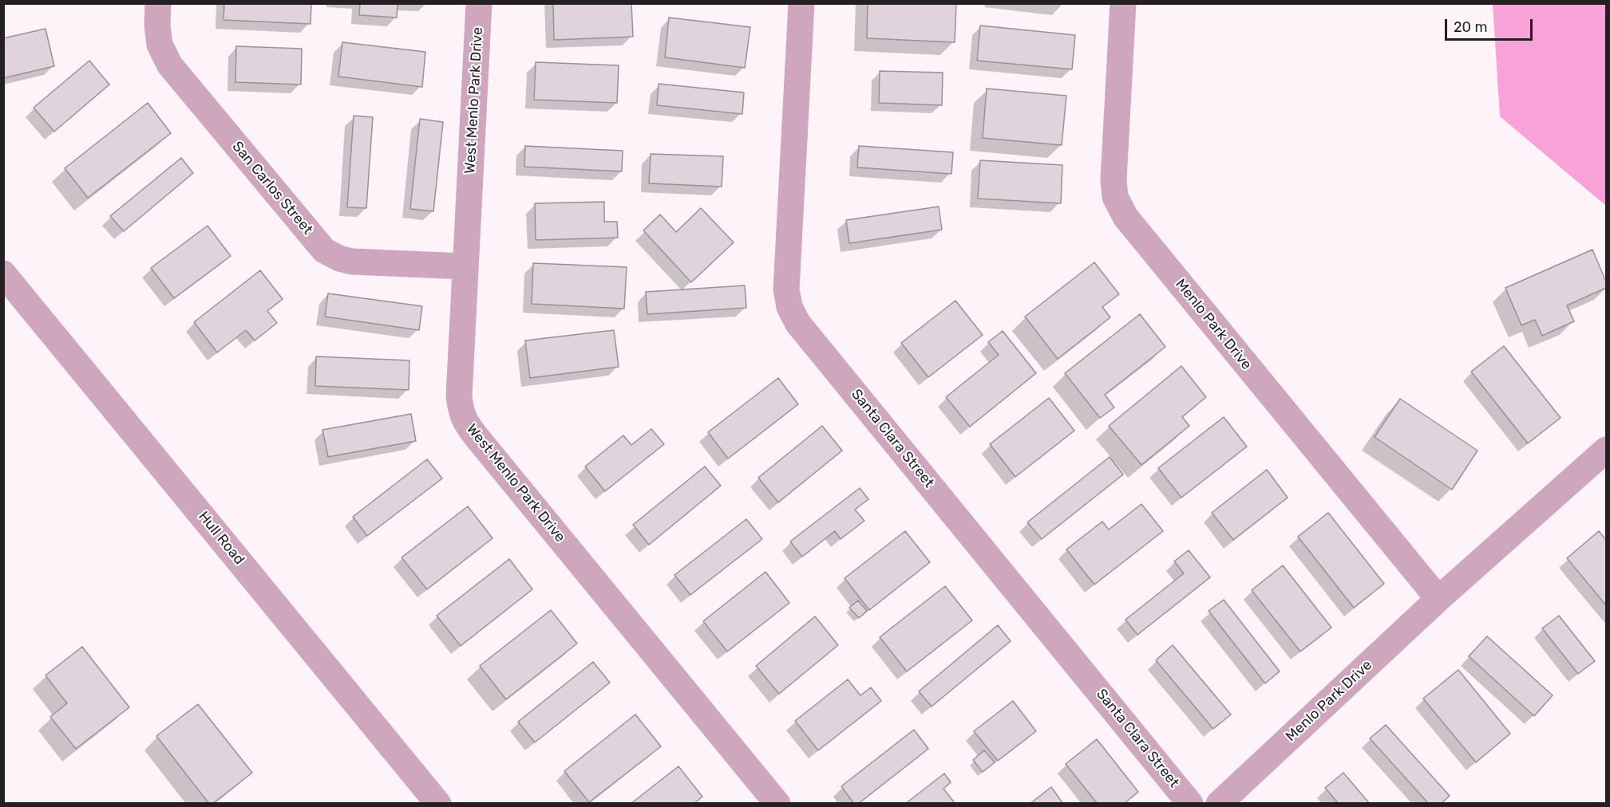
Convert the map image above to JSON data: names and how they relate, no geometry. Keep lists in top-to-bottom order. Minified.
{"streets":{"street":["West Menlo Park Drive","San Carlos Street","Menlo Park Drive","Santa Clara Street","Hull Road"]},"crossings":[["West Menlo Park Drive","San Carlos Street"]],"scale_bar":"20 m"}
